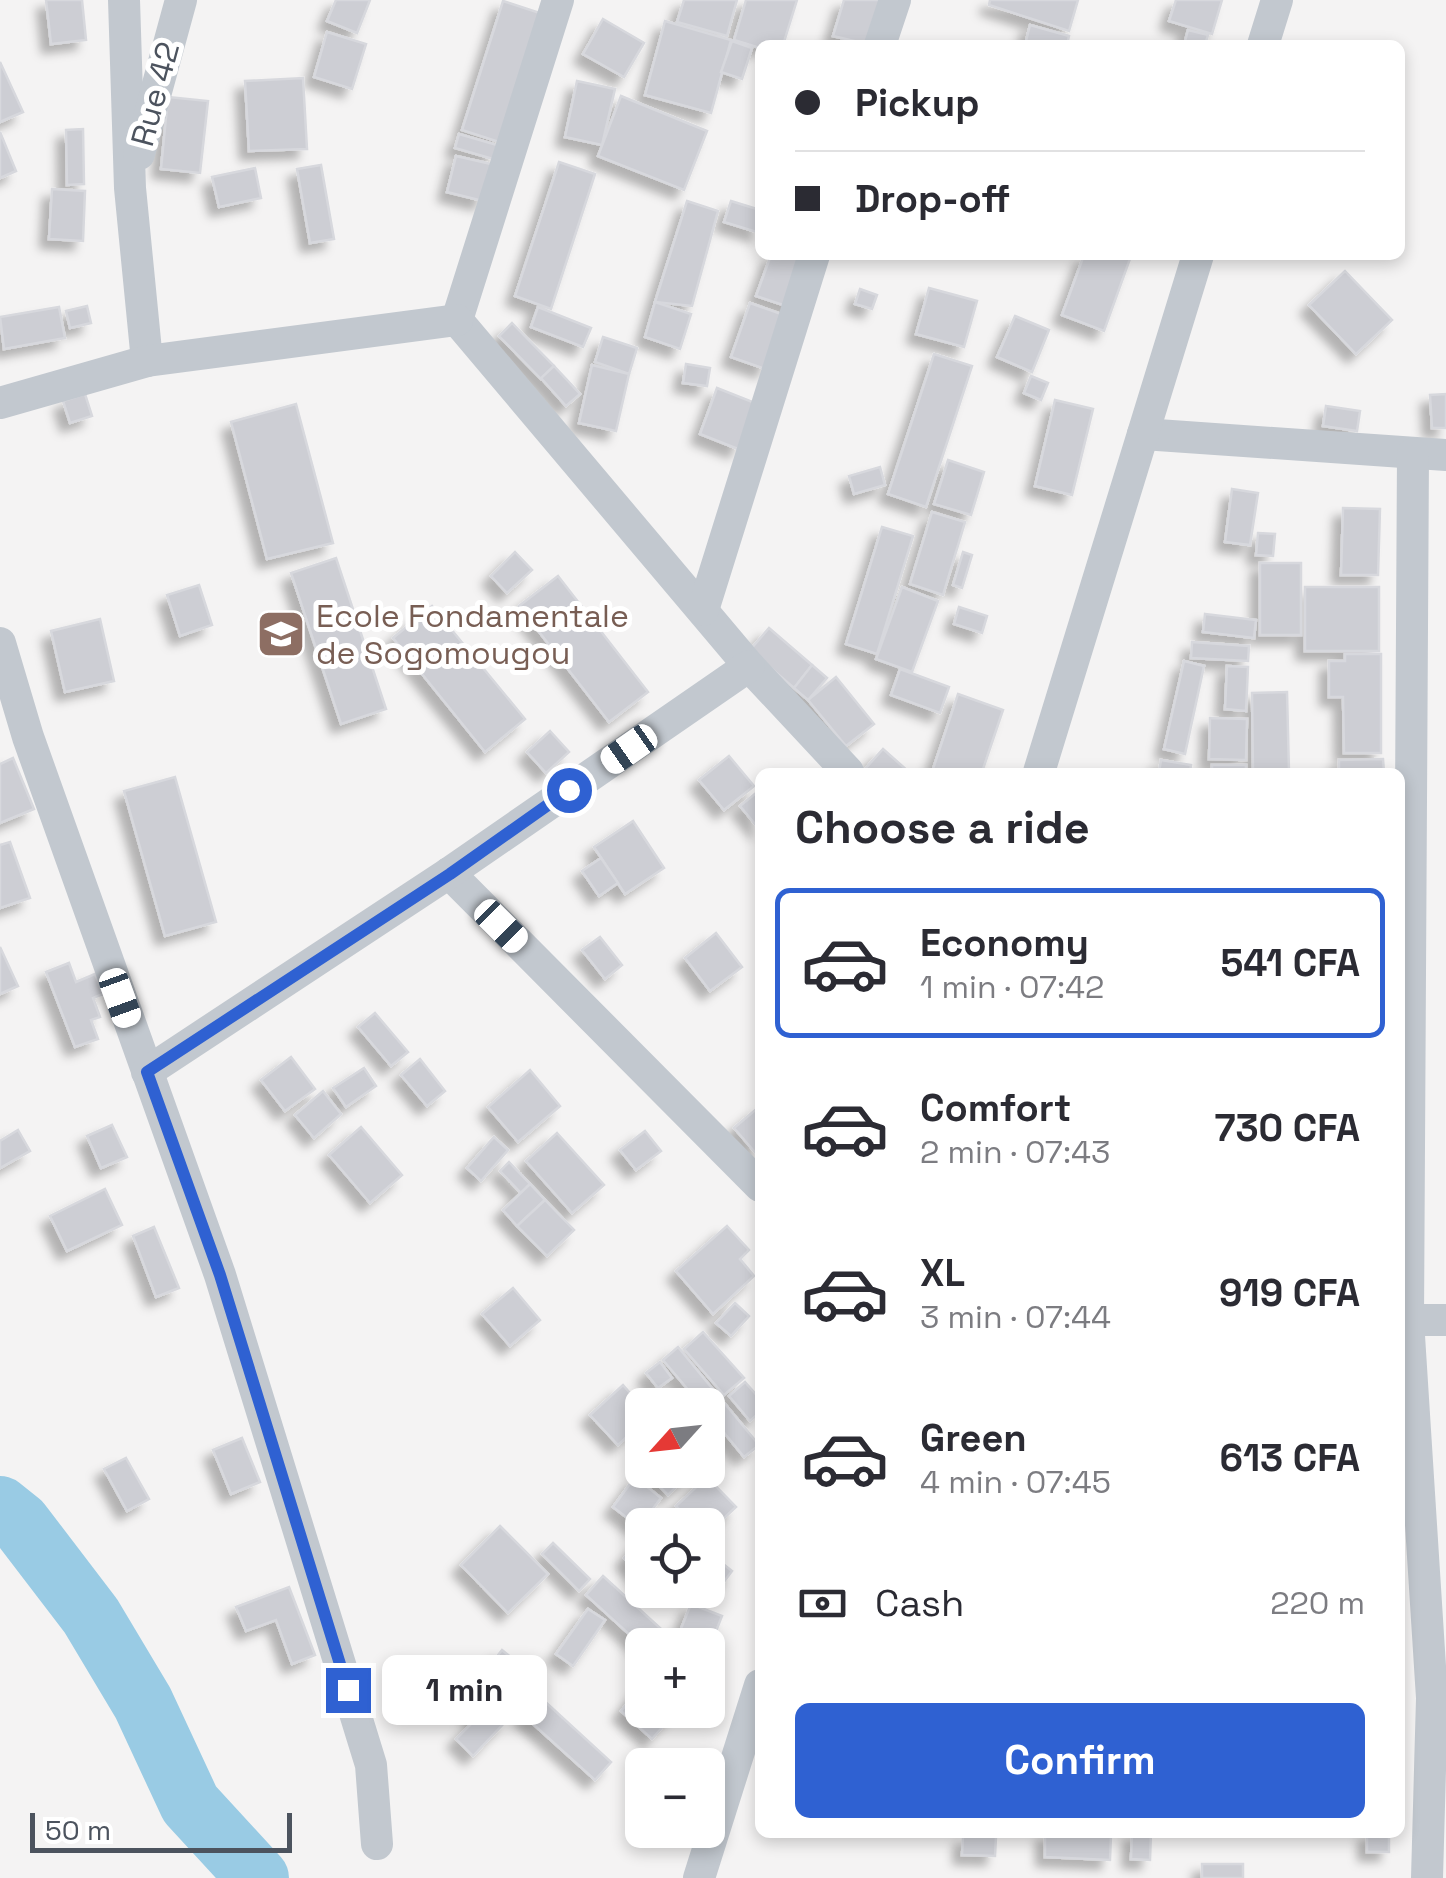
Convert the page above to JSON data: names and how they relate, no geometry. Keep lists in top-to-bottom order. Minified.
{"streets":{"street":["Rue 42"]},"places":{"school or university":["Ecole Fondamentale de Sogomougou"]},"scale_bar":"50 m","north":"bottom left","page":{"banner":["Pickup","Drop-off"],"heading":"Choose a ride","list":[{"name":"Economy","note":"1 min · 07:42","value":"541 CFA"},{"name":"Comfort","note":"2 min · 07:43","value":"730 CFA"},{"name":"XL","note":"3 min · 07:44","value":"919 CFA"},{"name":"Green","note":"4 min · 07:45","value":"613 CFA"}],"map_buttons":["+","−"],"pay":["Cash","220 m"],"bubble":"1 min","buttons":"Confirm","scale":"50 m"}}
